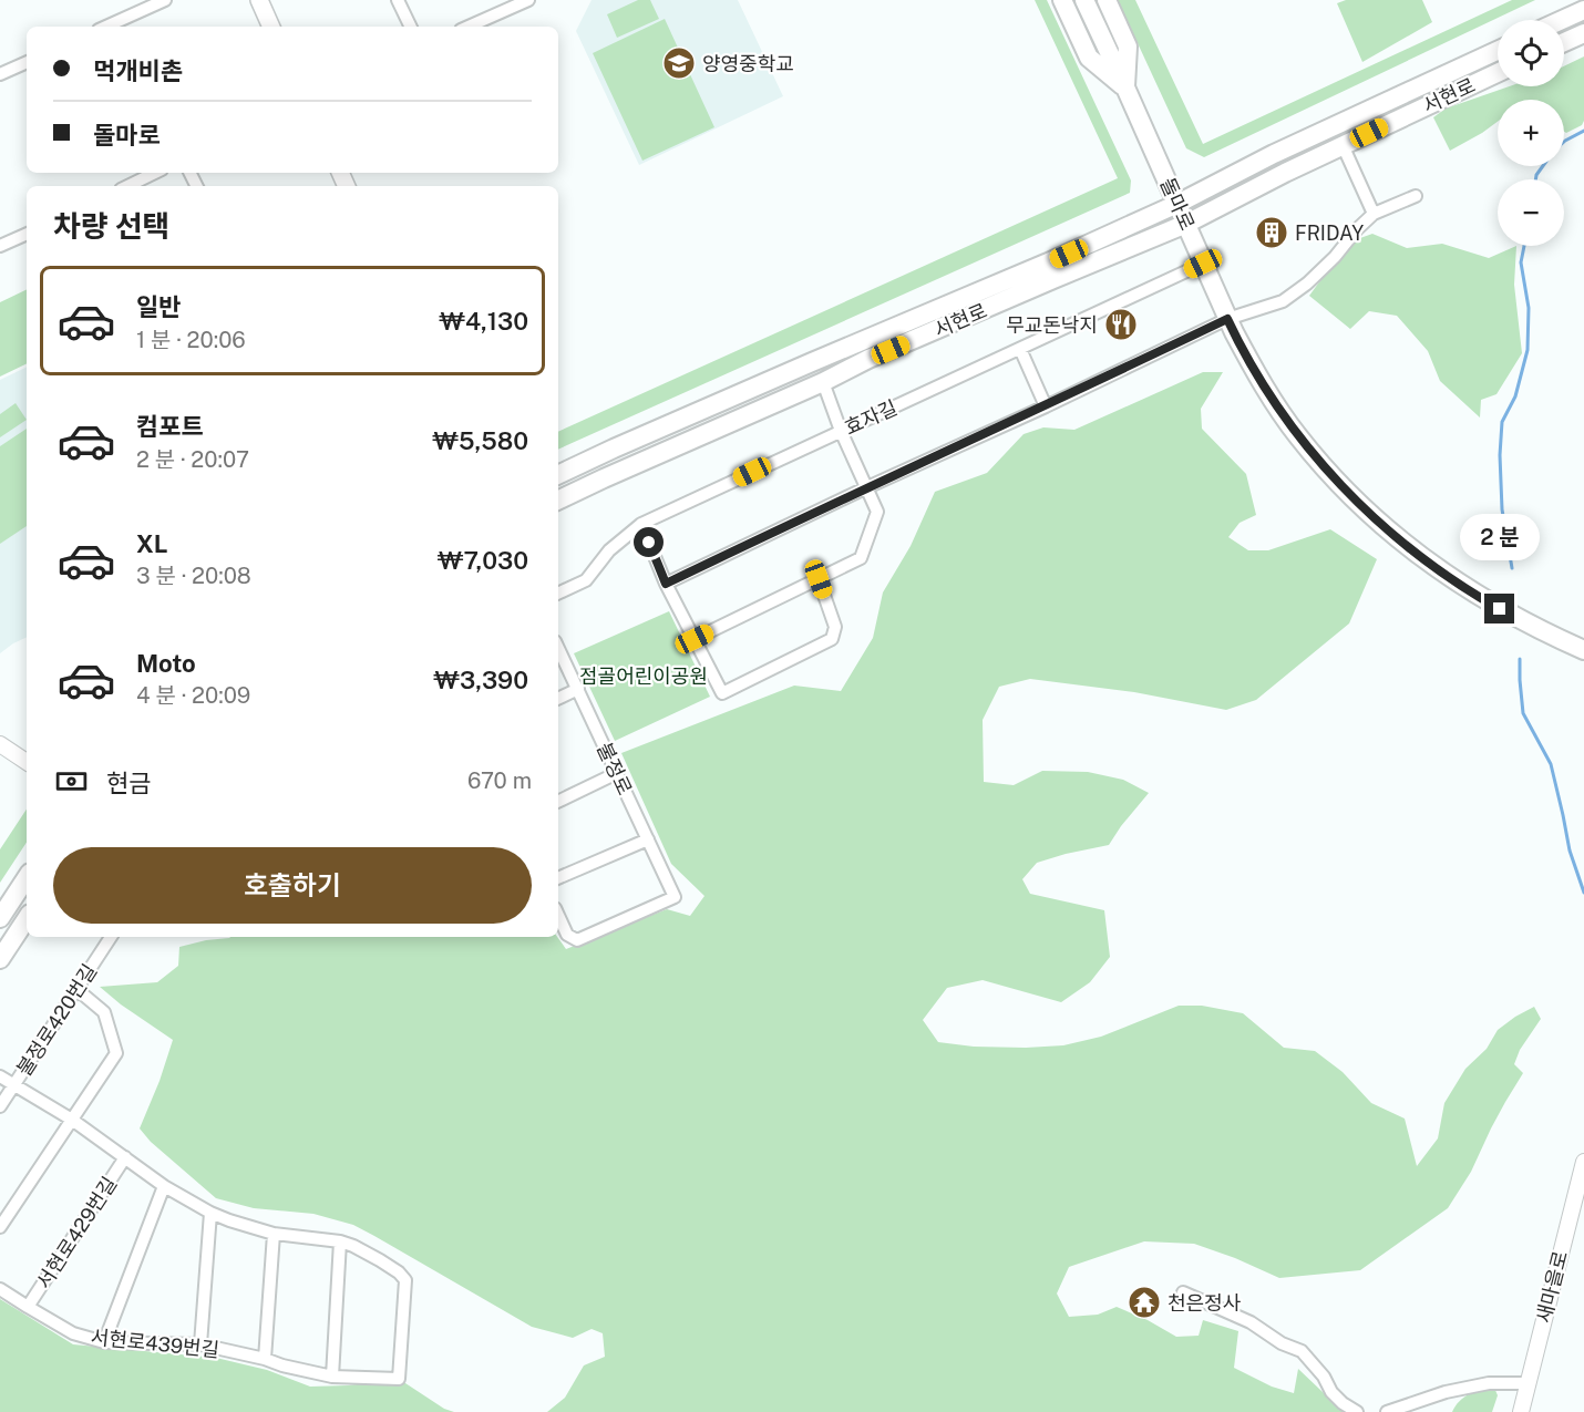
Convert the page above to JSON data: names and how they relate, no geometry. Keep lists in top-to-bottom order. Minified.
{"streets":{"main road":["서현로","돌마로"],"street":["효자길","불정로","불정로420번길","서현로429번길","새마을로","서현로439번길"]},"crossings":[["서현로","돌마로"],["돌마로","효자길"],["불정로420번길","서현로429번길"],["서현로429번길","서현로439번길"]],"parks":["점골어린이공원"],"places":{"school or university":["양영중학교"],"building":["FRIDAY"],"restaurant":["무교돈낙지"],"temple":["천은정사"]},"page":{"map_buttons":["+","−"],"banner":["먹개비촌","돌마로"],"heading":"차량 선택","list":[{"name":"일반","note":"1 분 · 20:06","value":"₩4,130"},{"name":"컴포트","note":"2 분 · 20:07","value":"₩5,580"},{"name":"XL","note":"3 분 · 20:08","value":"₩7,030"},{"name":"Moto","note":"4 분 · 20:09","value":"₩3,390"}],"bubble":"2 분","pay":["현금","670 m"],"buttons":"호출하기"}}
